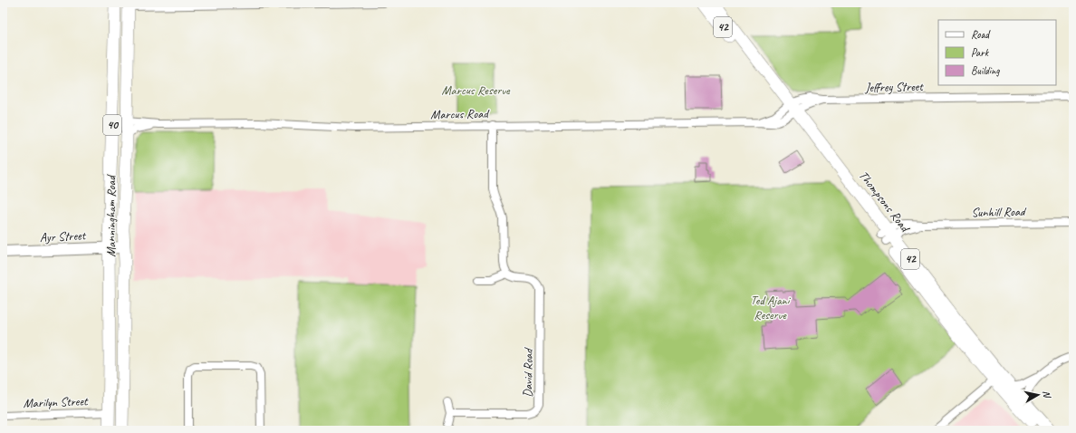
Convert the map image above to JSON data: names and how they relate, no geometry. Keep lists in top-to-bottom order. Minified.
{"streets":{"main road":["42","40","Thompsons Road","Manningham Road"],"street":["Jeffrey Street","Marcus Road","Sunhill Road","Ayr Street","David Road","Marilyn Street"]},"crossings":[["Jeffrey Street","Marcus Road"],["Jeffrey Street","Thompsons Road"],["Marcus Road","Thompsons Road"],["Marcus Road","Manningham Road"],["Thompsons Road","Sunhill Road"],["Manningham Road","Ayr Street"],["Manningham Road","Marilyn Street"]],"parks":["Marcus Reserve","Ted Ajani Reserve"],"legend":["Road","Park","Building"],"north":"right"}
